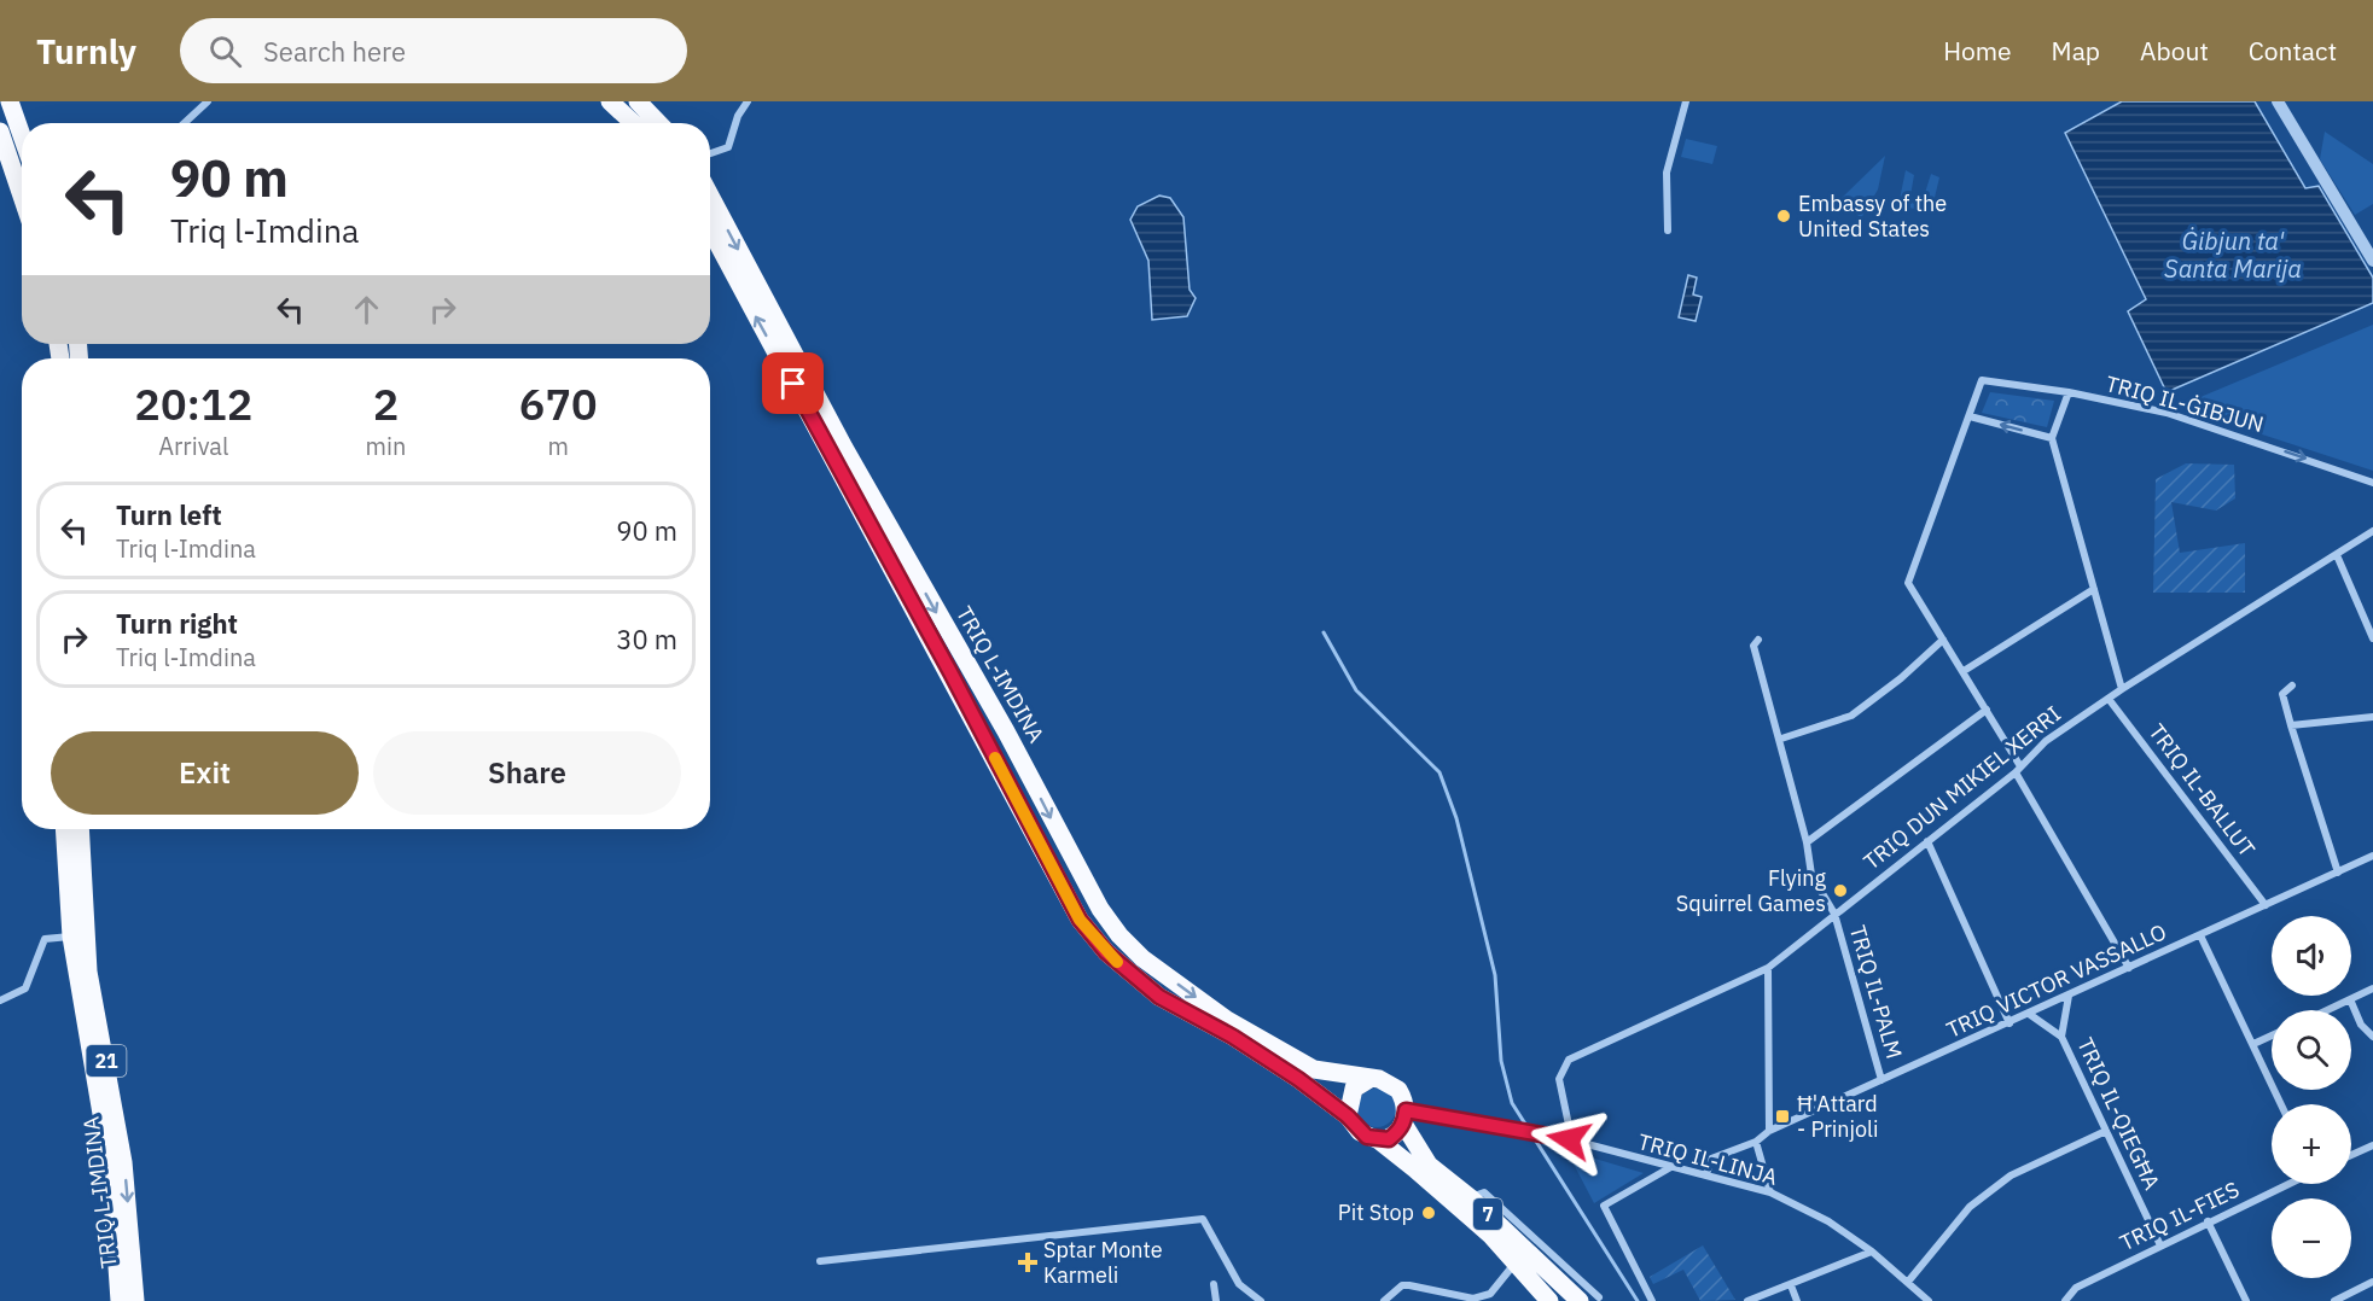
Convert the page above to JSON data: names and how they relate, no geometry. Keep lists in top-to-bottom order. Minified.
{"streets":{"highway":["TRIQ L-IMDINA","21","7"],"street":["TRIQ IL-ĠIBJUN","TRIQ DUN MIKIEL XERRI","TRIQ IL-BALLUT","TRIQ VICTOR VASSALLO","TRIQ IL-PALM","TRIQ IL-QIEGĦA","TRIQ IL-LINJA","TRIQ IL-FIES"]},"crossings":[["TRIQ L-IMDINA","TRIQ IL-LINJA"],["TRIQ DUN MIKIEL XERRI","TRIQ IL-BALLUT"],["TRIQ DUN MIKIEL XERRI","TRIQ IL-PALM"],["TRIQ DUN MIKIEL XERRI","TRIQ IL-LINJA"],["TRIQ IL-BALLUT","TRIQ VICTOR VASSALLO"],["TRIQ VICTOR VASSALLO","TRIQ IL-PALM"],["TRIQ VICTOR VASSALLO","TRIQ IL-QIEGĦA"],["TRIQ VICTOR VASSALLO","TRIQ IL-LINJA"],["TRIQ IL-QIEGĦA","TRIQ IL-FIES"]],"one_way":["TRIQ IL-ĠIBJUN"],"water":["Ġibjun ta' Santa Marija"],"places":{"other":["Embassy of the United States","Flying Squirrel Games","Pit Stop"],"transit":["Ħ'Attard - Prinjoli"],"health":["Sptar Monte Karmeli"]},"page":{"header":"Turnly","search":"Search here","nav":["Home","Map","About","Contact"],"turn":["90 m","Triq l-Imdina"],"eta":["20:12","Arrival","2","min","670","m"],"list":[{"name":"Turn left","note":"Triq l-Imdina","value":"90 m"},{"name":"Turn right","note":"Triq l-Imdina","value":"30 m"}],"buttons":["Exit","Share"],"map_buttons":["+","−"]}}
